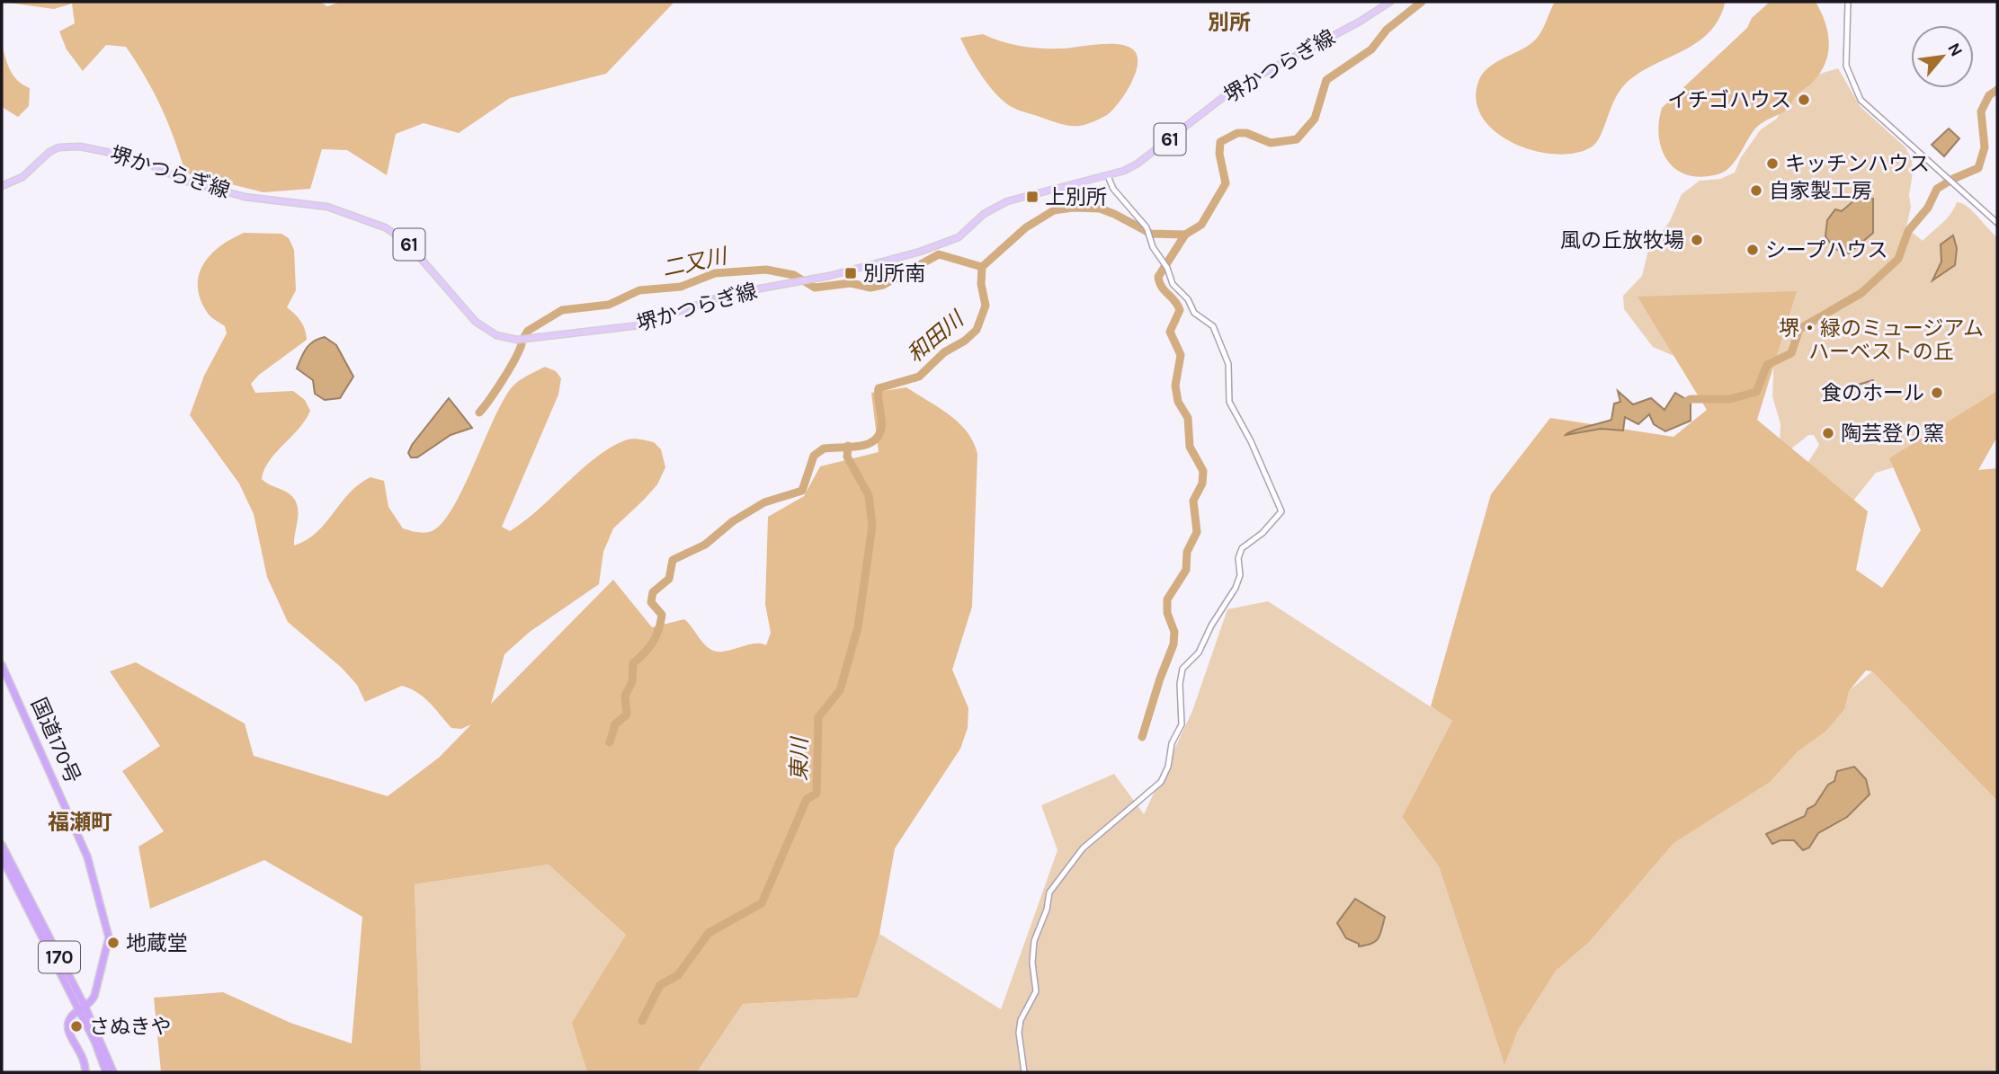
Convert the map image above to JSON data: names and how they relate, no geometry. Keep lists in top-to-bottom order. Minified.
{"streets":{"highway":["国道170号","170"],"main road":["堺かつらぎ線","61"]},"crossings":[["国道170号","170"]],"districts":["別所","福瀬町"],"water":["二又川","和田川","東川"],"parks":["堺・緑のミュージアム ハーベストの丘"],"places":{"other":["イチゴハウス","キッチンハウス","自家製工房","風の丘放牧場","シープハウス","食のホール","陶芸登り窯","地蔵堂","さぬきや"],"transit":["上別所","別所南"]},"north":"top right"}
